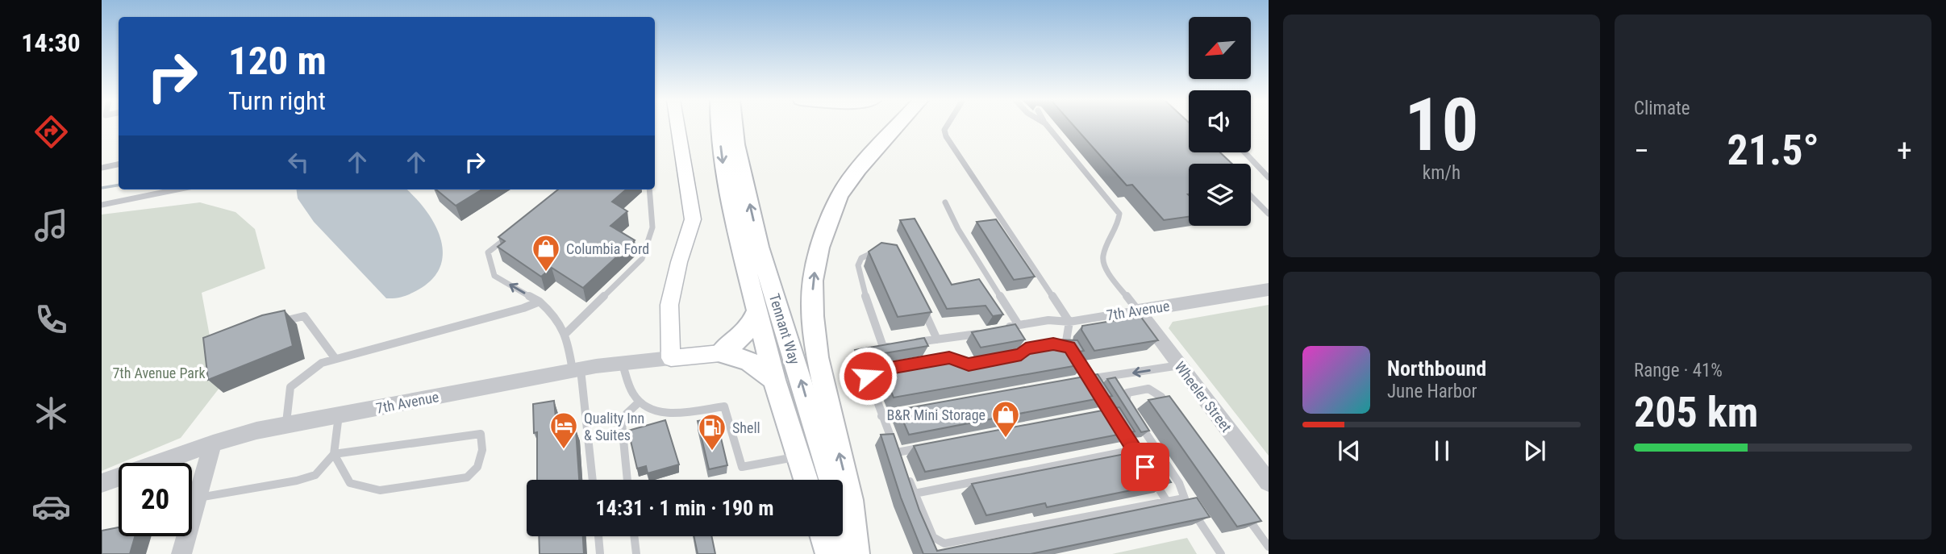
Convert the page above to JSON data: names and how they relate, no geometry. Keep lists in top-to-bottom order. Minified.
{"streets":{"main road":["7th Avenue","Tennant Way"],"street":["Wheeler Street"]},"crossings":[["7th Avenue","Wheeler Street"]],"parks":["7th Avenue Park"],"places":{"shop":["Columbia Ford","B&R Mini Storage"],"hotel":["Quality Inn & Suites"],"fuel station":["Shell"]},"north":"bottom left","page":{"tabs":"14:30","tile":[["10","km/h"],"Climate",["Range · 41%","205 km"]],"turn":["120 m","Turn right"],"heat":["−","21.5°","+"],"song":["Northbound","June Harbor"],"limit":"20","trip":"14:31 · 1 min · 190 m"}}
